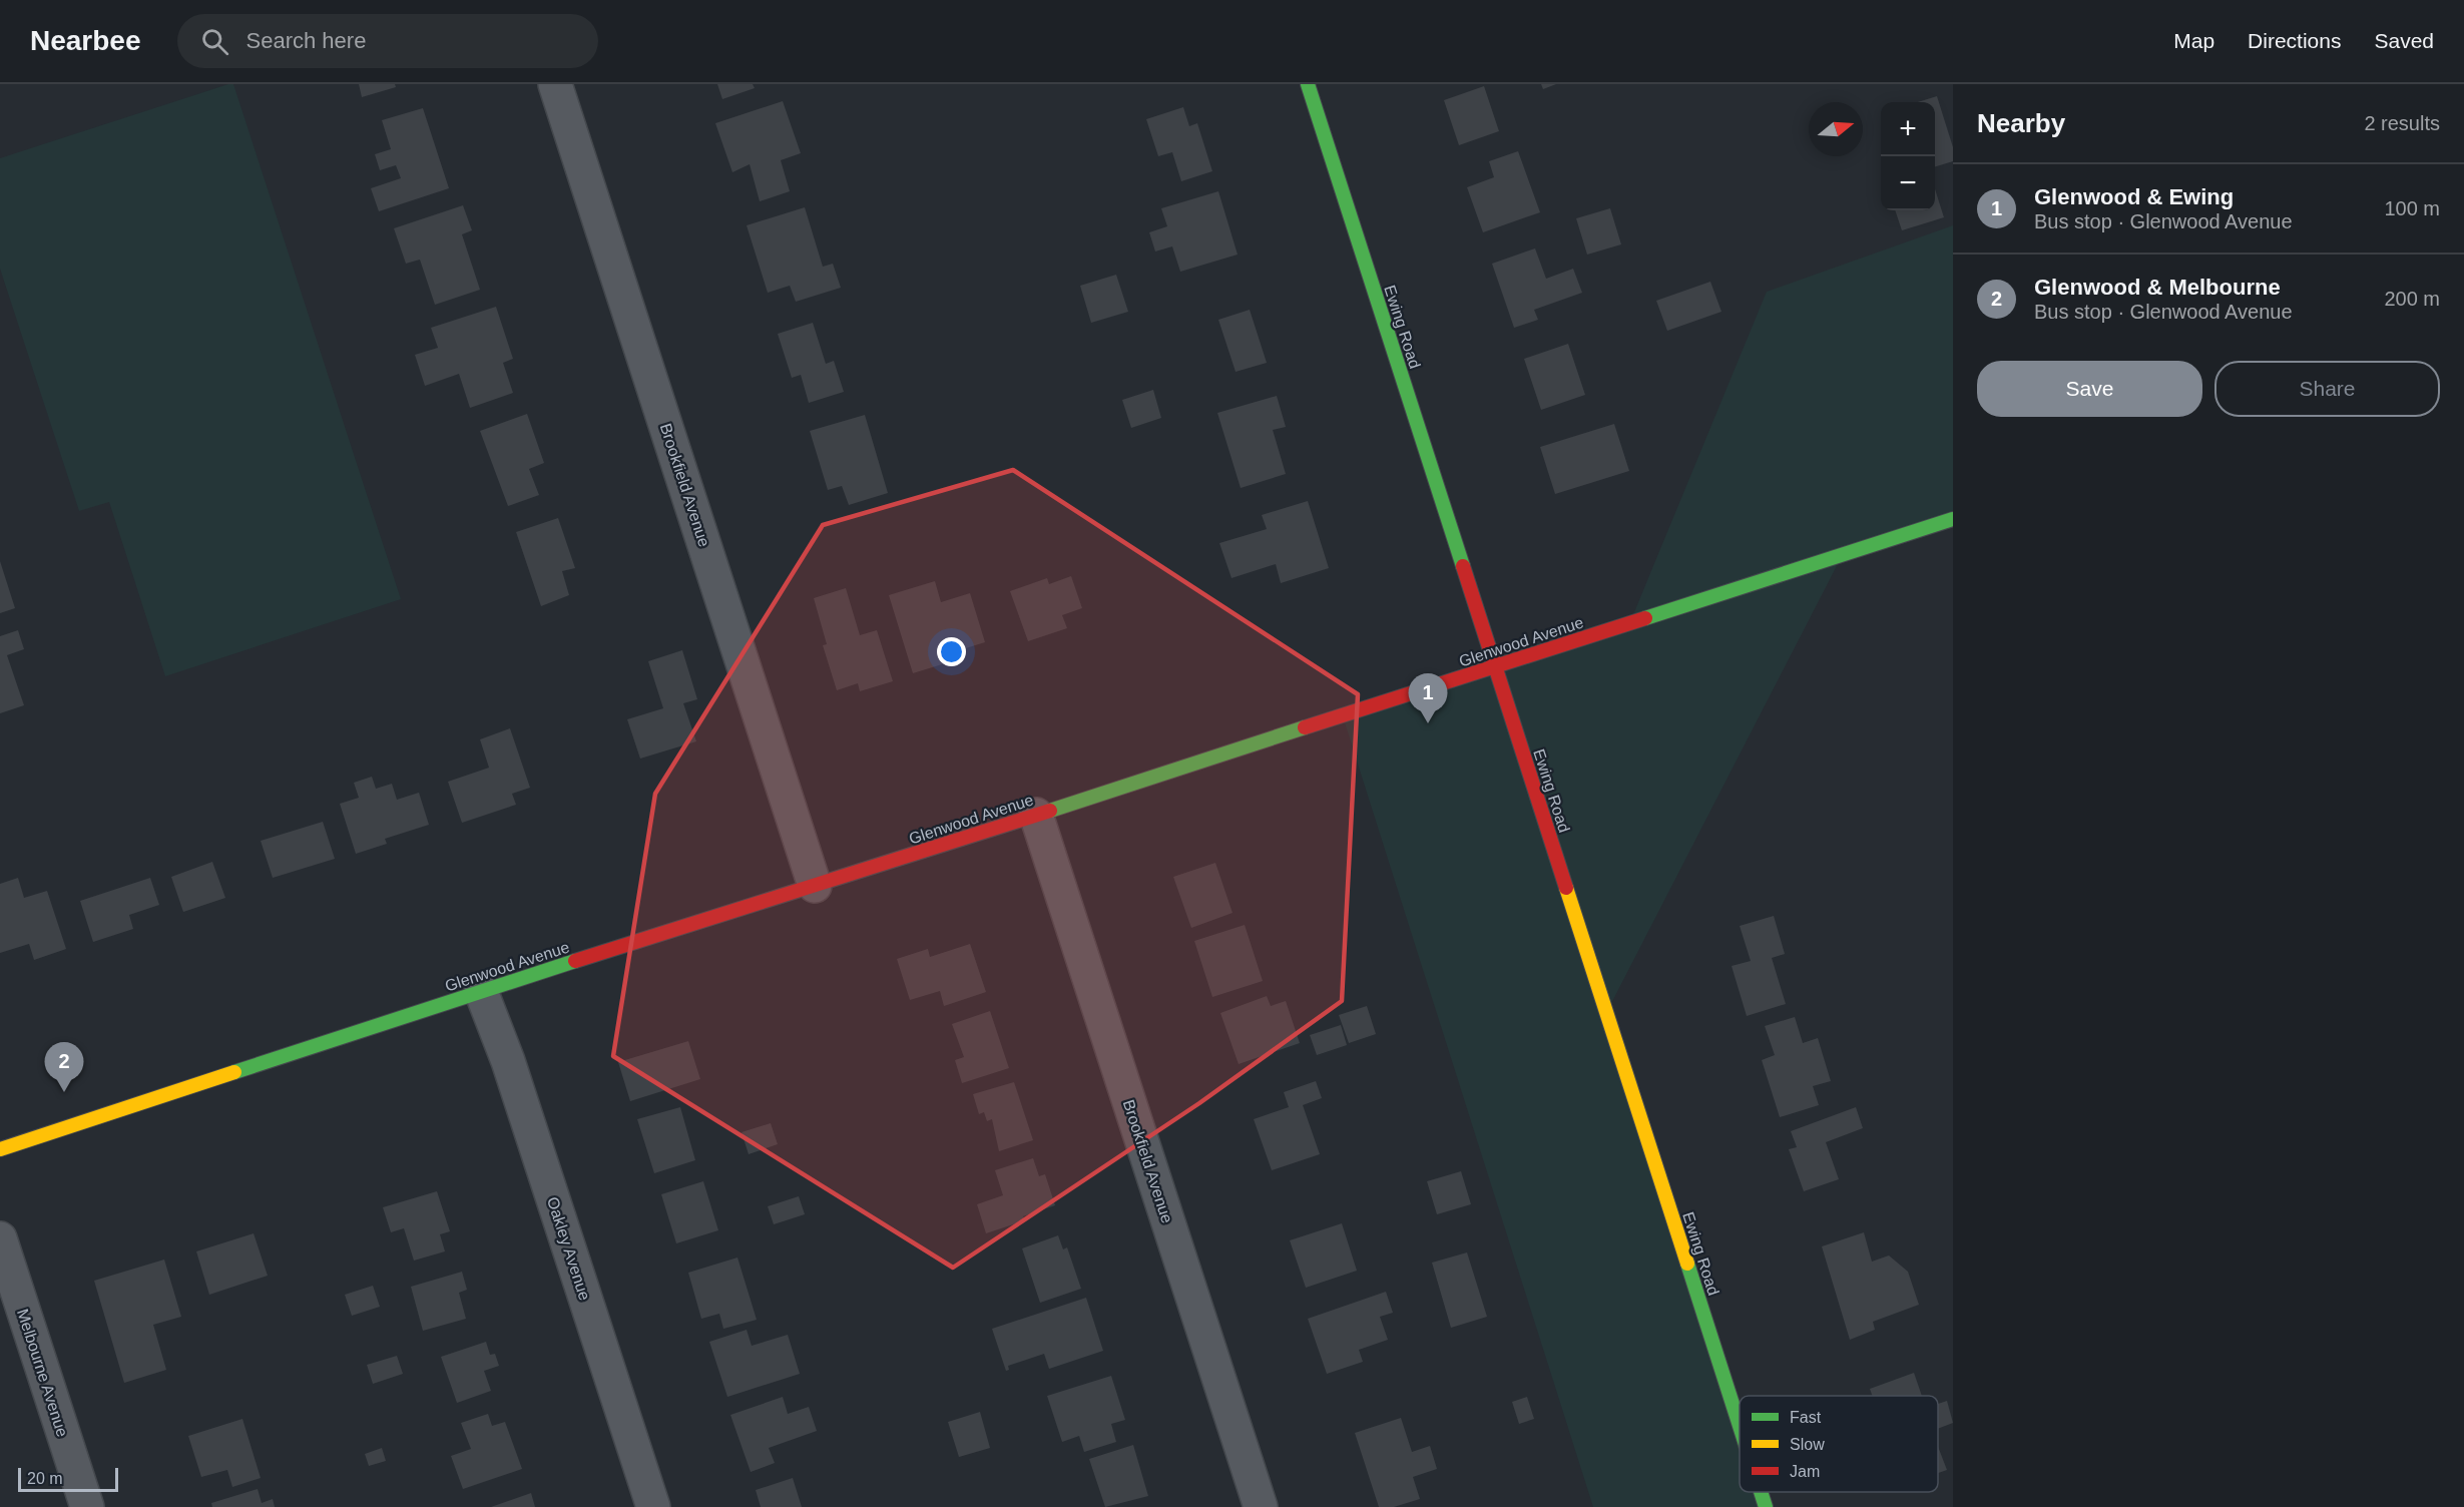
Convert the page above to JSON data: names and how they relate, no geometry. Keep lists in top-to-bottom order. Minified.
{"streets":{"street":["Ewing Road","Brookfield Avenue","Glenwood Avenue","Oakley Avenue","Melbourne Avenue"]},"crossings":[["Ewing Road","Glenwood Avenue"],["Brookfield Avenue","Glenwood Avenue"],["Glenwood Avenue","Oakley Avenue"]],"legend":["Fast","Slow","Jam"],"scale_bar":"20 m","north":"right","page":{"header":"Nearbee","search":"Search here","nav":["Map","Directions","Saved"],"heading":["Nearby","2 results"],"map_buttons":["+","−"],"list":[{"mark":"1","name":"Glenwood & Ewing","note":"Bus stop · Glenwood Avenue","value":"100 m"},{"mark":"2","name":"Glenwood & Melbourne","note":"Bus stop · Glenwood Avenue","value":"200 m"}],"buttons":["Save","Share"],"pins":["1","2"],"scale":"20 m"}}
